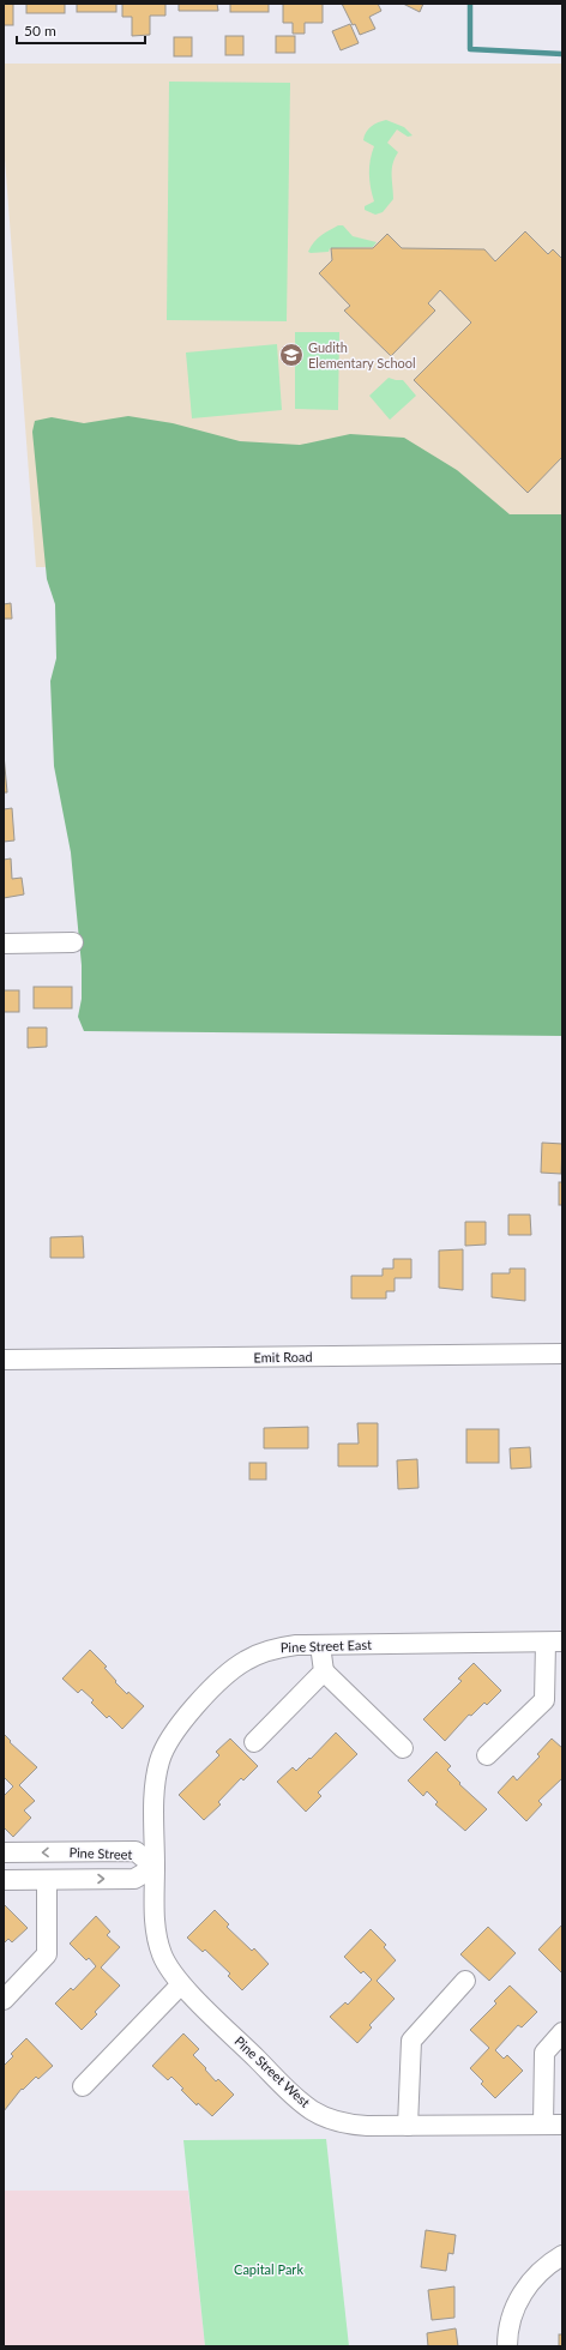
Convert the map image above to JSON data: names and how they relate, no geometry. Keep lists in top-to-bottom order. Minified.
{"streets":{"street":["Emit Road","Pine Street East","Pine Street","Pine Street West"]},"crossings":[["Pine Street East","Pine Street"],["Pine Street East","Pine Street West"],["Pine Street","Pine Street West"]],"parks":["Capital Park"],"places":{"school or university":["Gudith Elementary School"]},"scale_bar":"50 m"}
